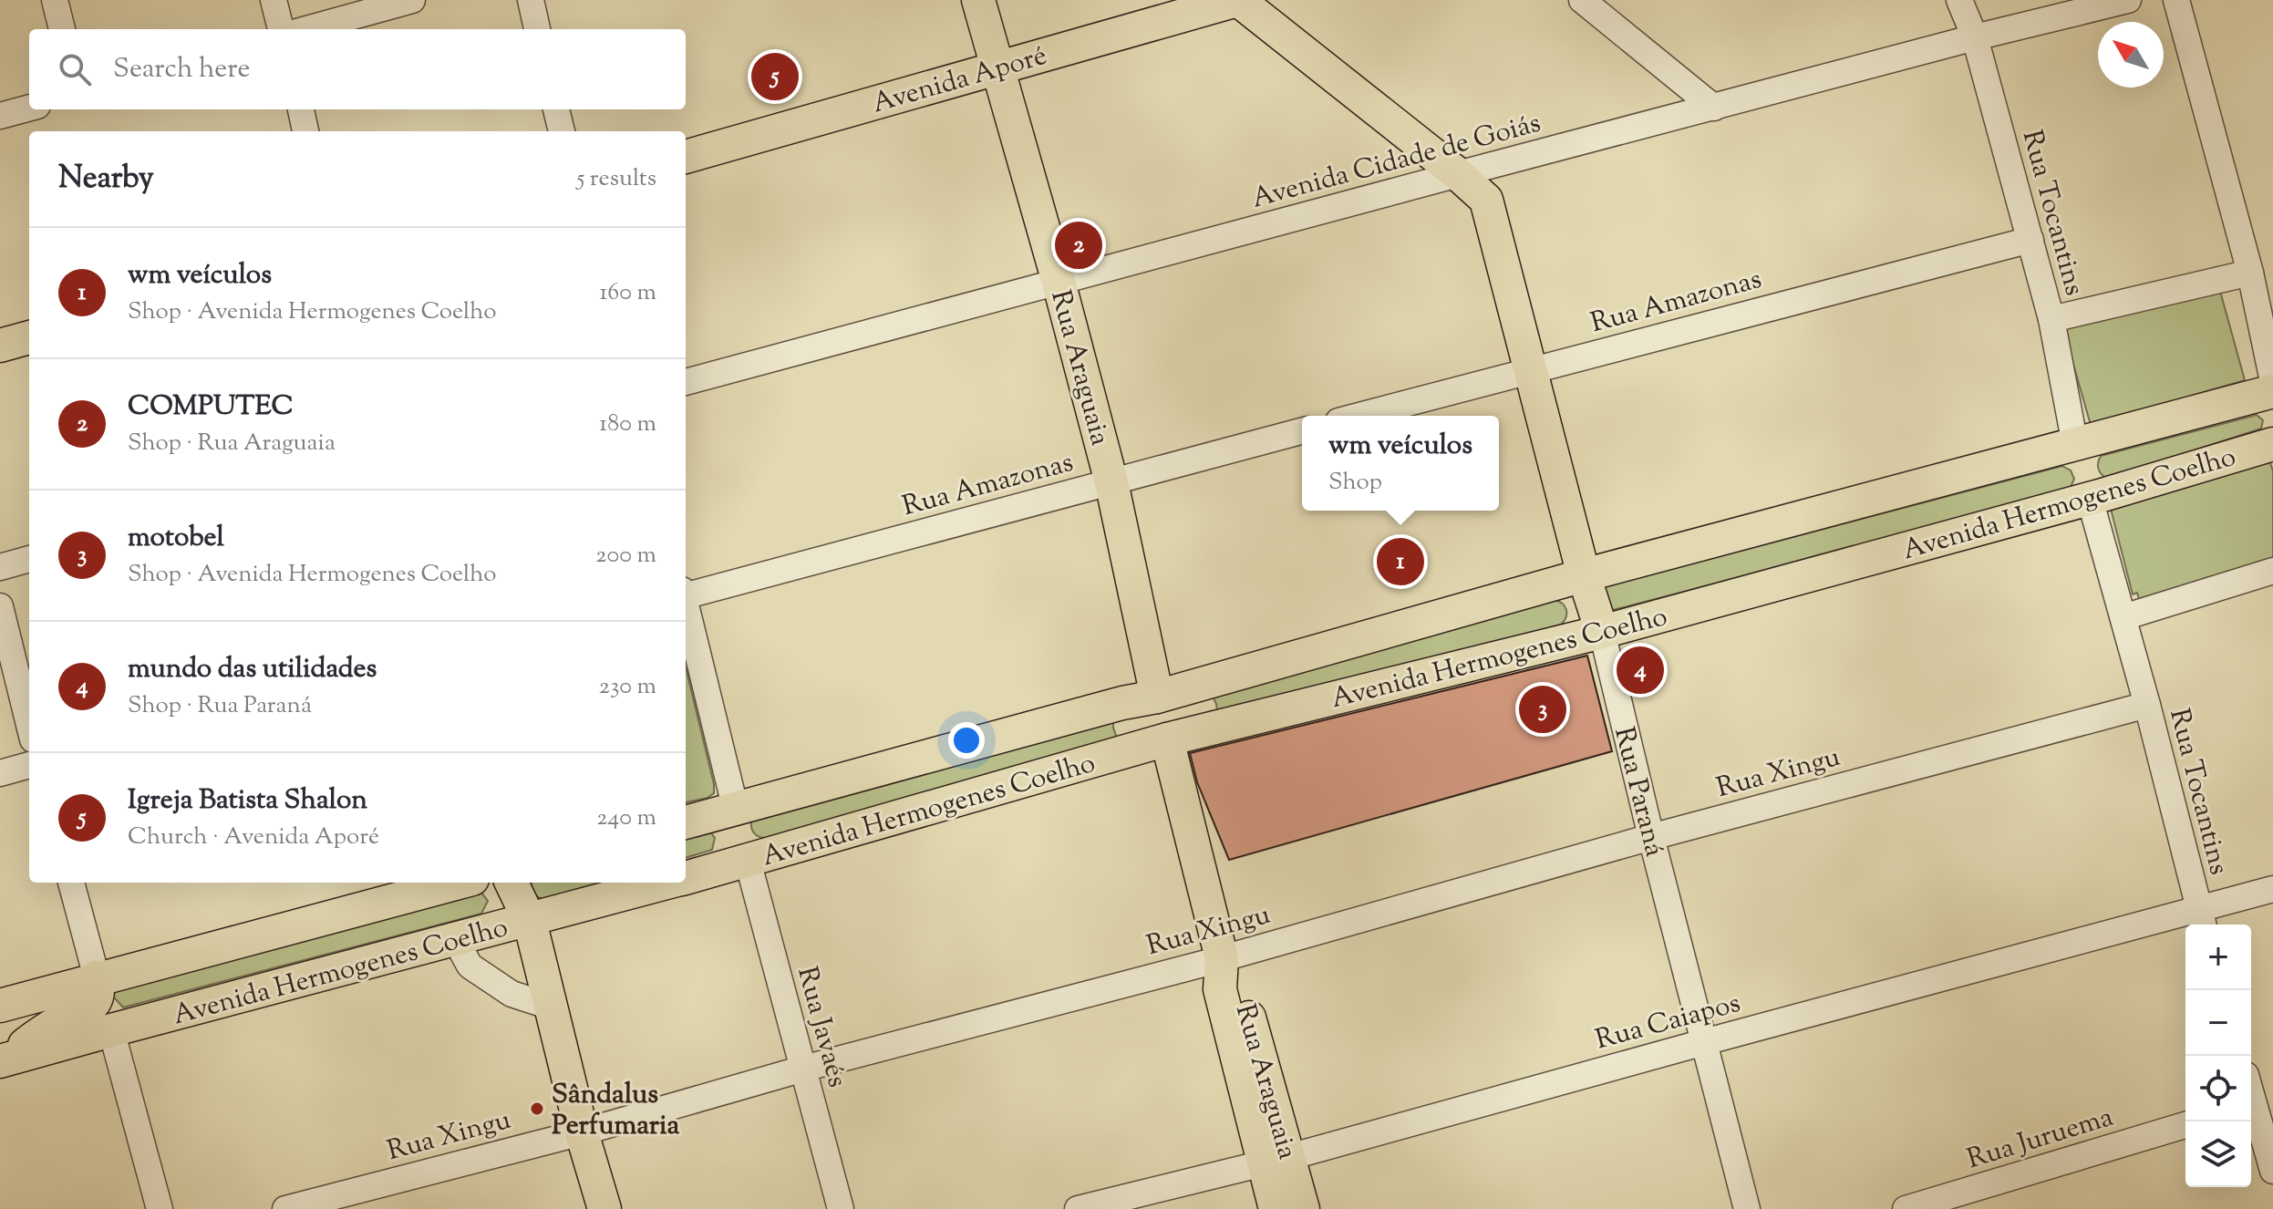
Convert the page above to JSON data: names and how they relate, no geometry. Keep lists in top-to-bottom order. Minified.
{"streets":{"main road":["Avenida Aporé","Rua Araguaia","Avenida Hermogenes Coelho","Rua Paraná"],"street":["Avenida Cidade de Goiás","Rua Tocantins","Rua Amazonas","Rua Xingu","Rua Caiapos","Rua Javaés","Rua Juruema"]},"crossings":[["Avenida Aporé","Rua Araguaia"],["Avenida Aporé","Rua Paraná"],["Avenida Cidade de Goiás","Rua Tocantins"],["Avenida Cidade de Goiás","Rua Araguaia"],["Avenida Cidade de Goiás","Rua Paraná"],["Rua Tocantins","Rua Amazonas"],["Rua Tocantins","Avenida Hermogenes Coelho"],["Rua Tocantins","Rua Xingu"],["Rua Tocantins","Rua Caiapos"],["Rua Amazonas","Rua Araguaia"],["Rua Amazonas","Rua Paraná"],["Rua Araguaia","Avenida Hermogenes Coelho"],["Rua Araguaia","Rua Xingu"],["Rua Araguaia","Rua Caiapos"],["Avenida Hermogenes Coelho","Rua Paraná"],["Avenida Hermogenes Coelho","Rua Javaés"],["Rua Xingu","Rua Paraná"],["Rua Xingu","Rua Javaés"],["Rua Paraná","Rua Caiapos"]],"places":["Sândalus Perfumaria"],"north":"top left","page":{"search":"Search here","pins":["5","2","1","4","3"],"heading":["Nearby","5 results"],"list":[{"mark":"1","name":"wm veículos","note":"Shop · Avenida Hermogenes Coelho","value":"160 m"},{"mark":"2","name":"COMPUTEC","note":"Shop · Rua Araguaia","value":"180 m"},{"mark":"3","name":"motobel","note":"Shop · Avenida Hermogenes Coelho","value":"200 m"},{"mark":"4","name":"mundo das utilidades","note":"Shop · Rua Paraná","value":"230 m"},{"mark":"5","name":"Igreja Batista Shalon","note":"Church · Avenida Aporé","value":"240 m"}],"popup":["wm veículos","Shop"],"map_buttons":["+","−"]}}
